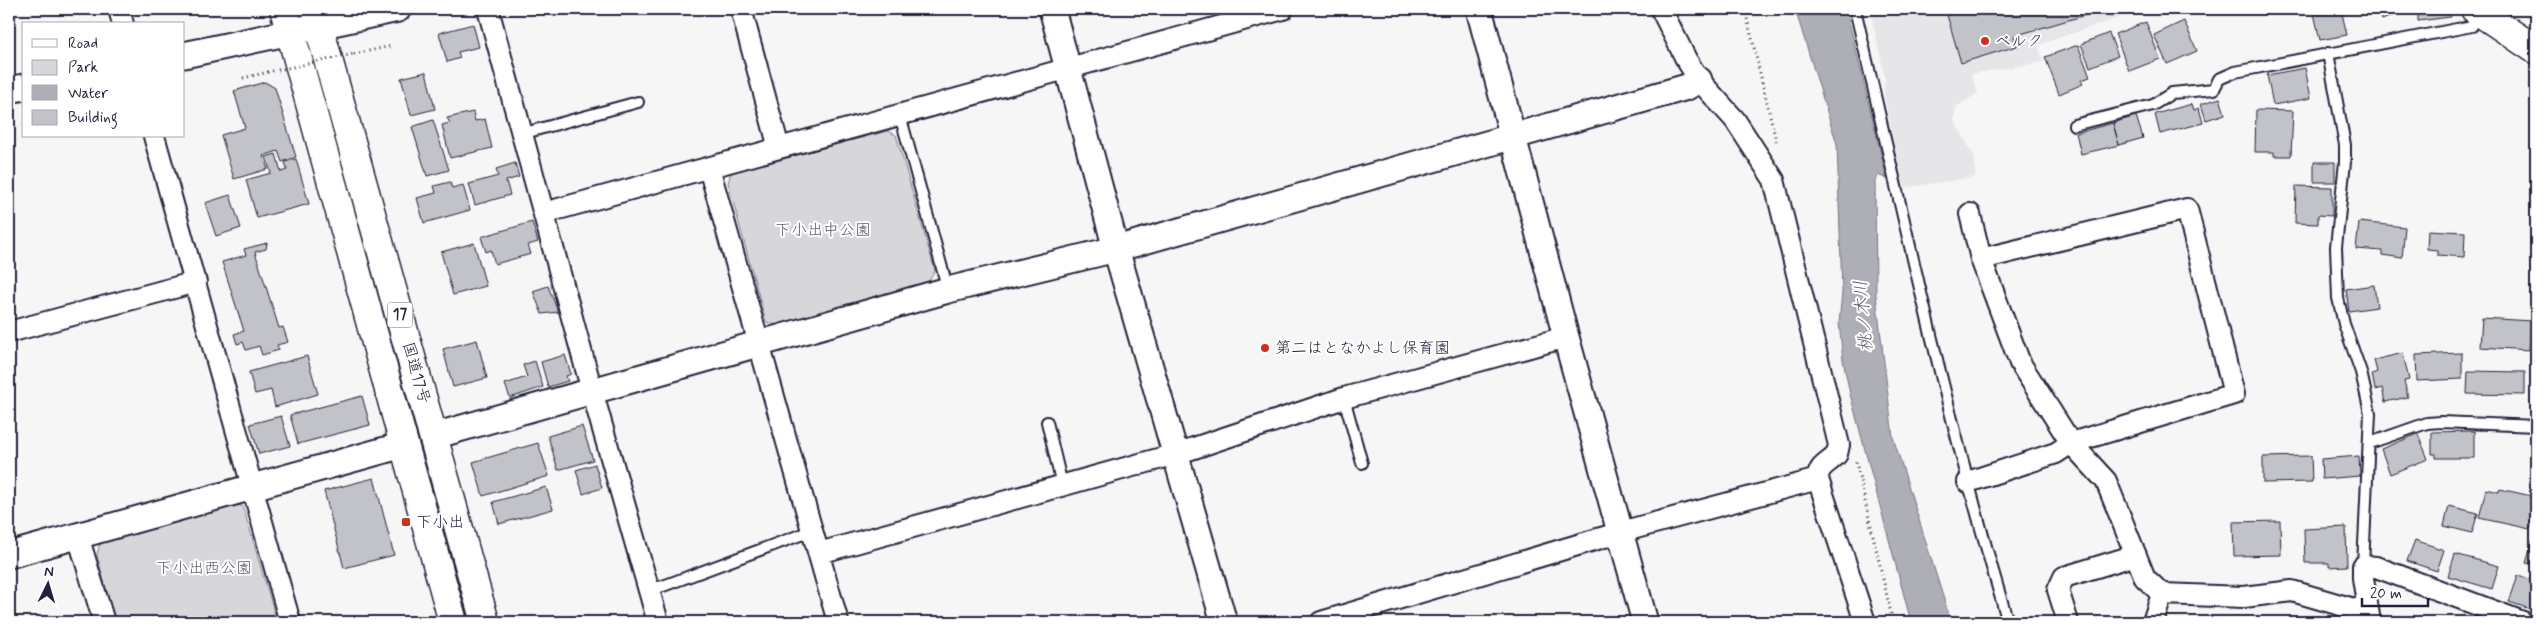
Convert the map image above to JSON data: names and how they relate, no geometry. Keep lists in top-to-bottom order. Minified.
{"streets":{"main road":["17","国道17号"]},"water":["桃ノ木川"],"parks":["下小出中公園","下小出西公園"],"places":{"other":["ベルク","第二はとなかよし保育園"],"transit":["下小出"]},"legend":["Road","Park","Water","Building"],"scale_bar":"20 m","north":"top"}
